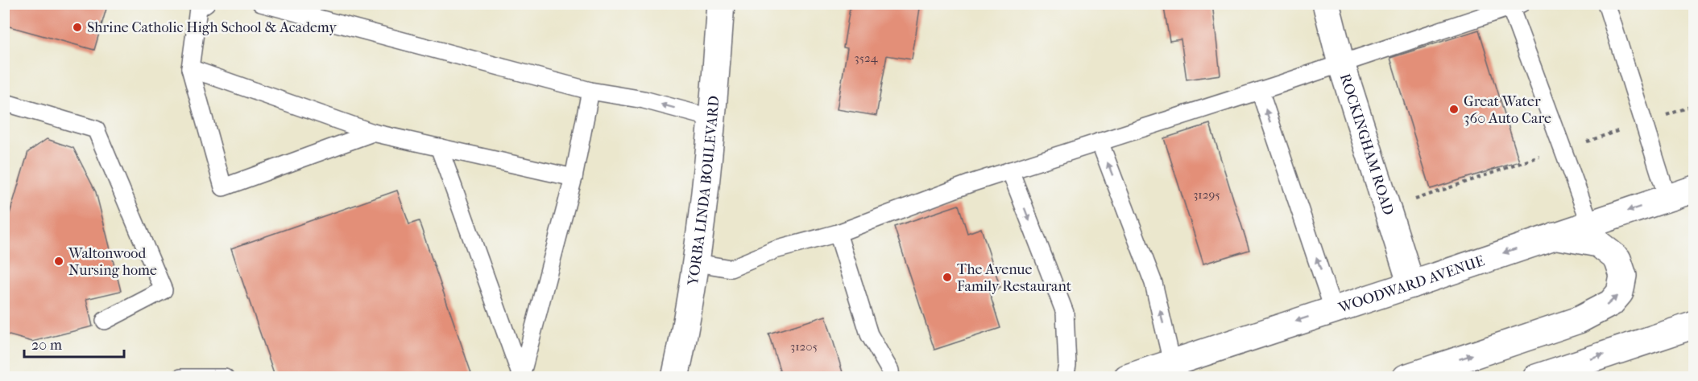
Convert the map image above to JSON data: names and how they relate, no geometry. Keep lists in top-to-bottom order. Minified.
{"streets":{"main road":["ROCKINGHAM ROAD","YORBA LINDA BOULEVARD","WOODWARD AVENUE"]},"crossings":[["ROCKINGHAM ROAD","WOODWARD AVENUE"]],"places":["Shrine Catholic High School & Academy","Great Water 360 Auto Care","Waltonwood Nursing home","The Avenue Family Restaurant"],"house_numbers":["3524","31295","31205"],"scale_bar":"20 m"}
